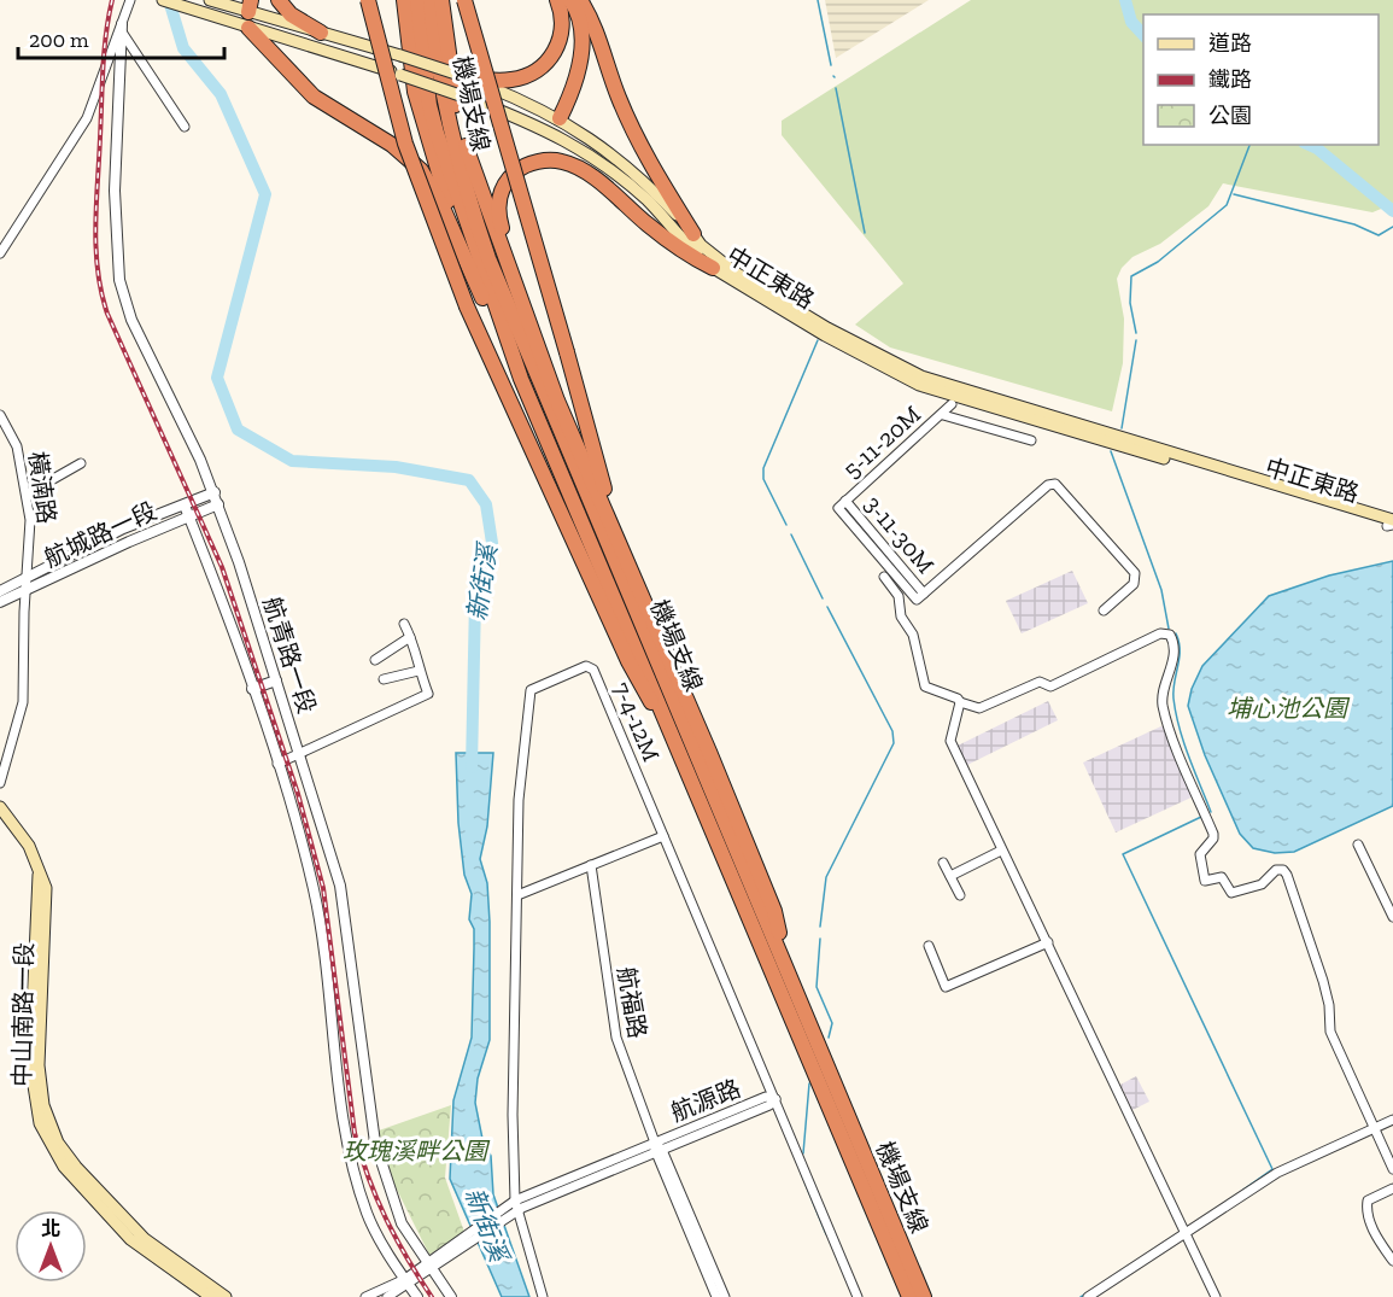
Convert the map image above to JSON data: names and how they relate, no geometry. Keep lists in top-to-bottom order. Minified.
{"streets":{"highway":["機場支線"],"main road":["中正東路","中山南路一段"],"street":["5-11-20M","橫湳路","航城路一段","3-11-30M","航青路一段","7-4-12M","航福路","航源路"]},"crossings":[["5-11-20M","3-11-30M"],["橫湳路","航城路一段"],["航城路一段","航青路一段"],["7-4-12M","航源路"],["航福路","航源路"]],"water":["新街溪"],"parks":["埔心池公園","玫瑰溪畔公園"],"legend":["道路","鐵路","公園"],"scale_bar":"200 m","north":"top"}
